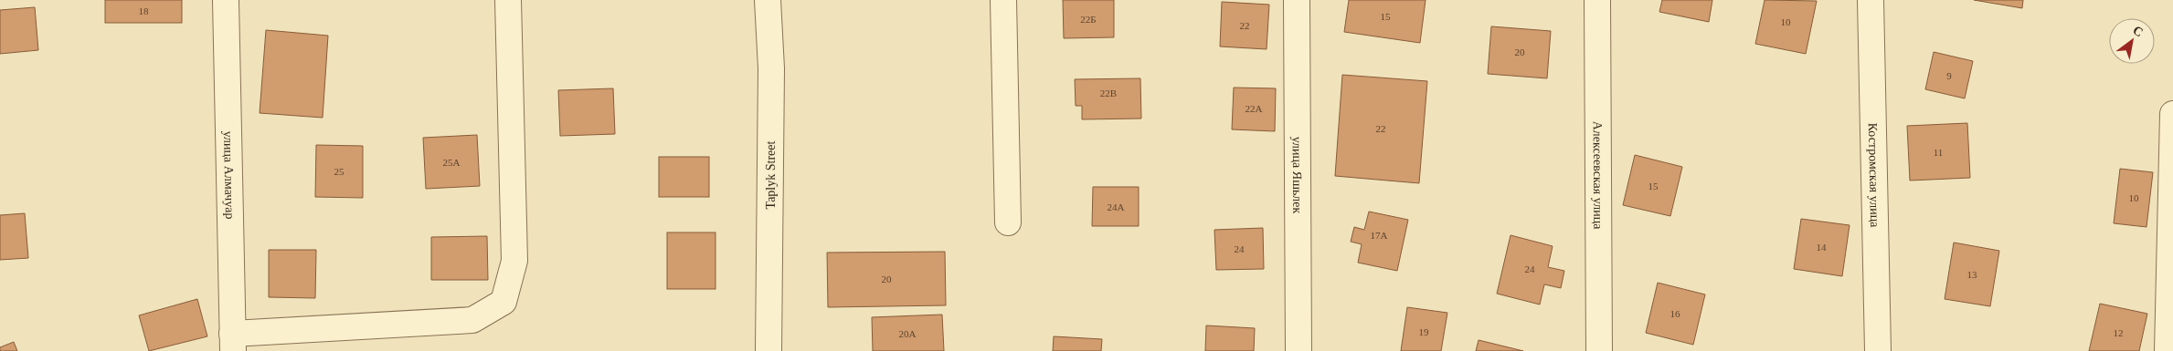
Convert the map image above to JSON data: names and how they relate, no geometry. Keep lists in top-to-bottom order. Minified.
{"streets":{"street":["Taplyk Street","улица Яшьлек","Алексеевская улица","улица Алмачуар","Костромская улица"]},"house_numbers":["18","15","22Б","10","22","20","9","22В","22А","22","11","25А","25","15","10","24А","17А","14","24","24","13","20","16","19","12","20А"],"north":"top right"}
